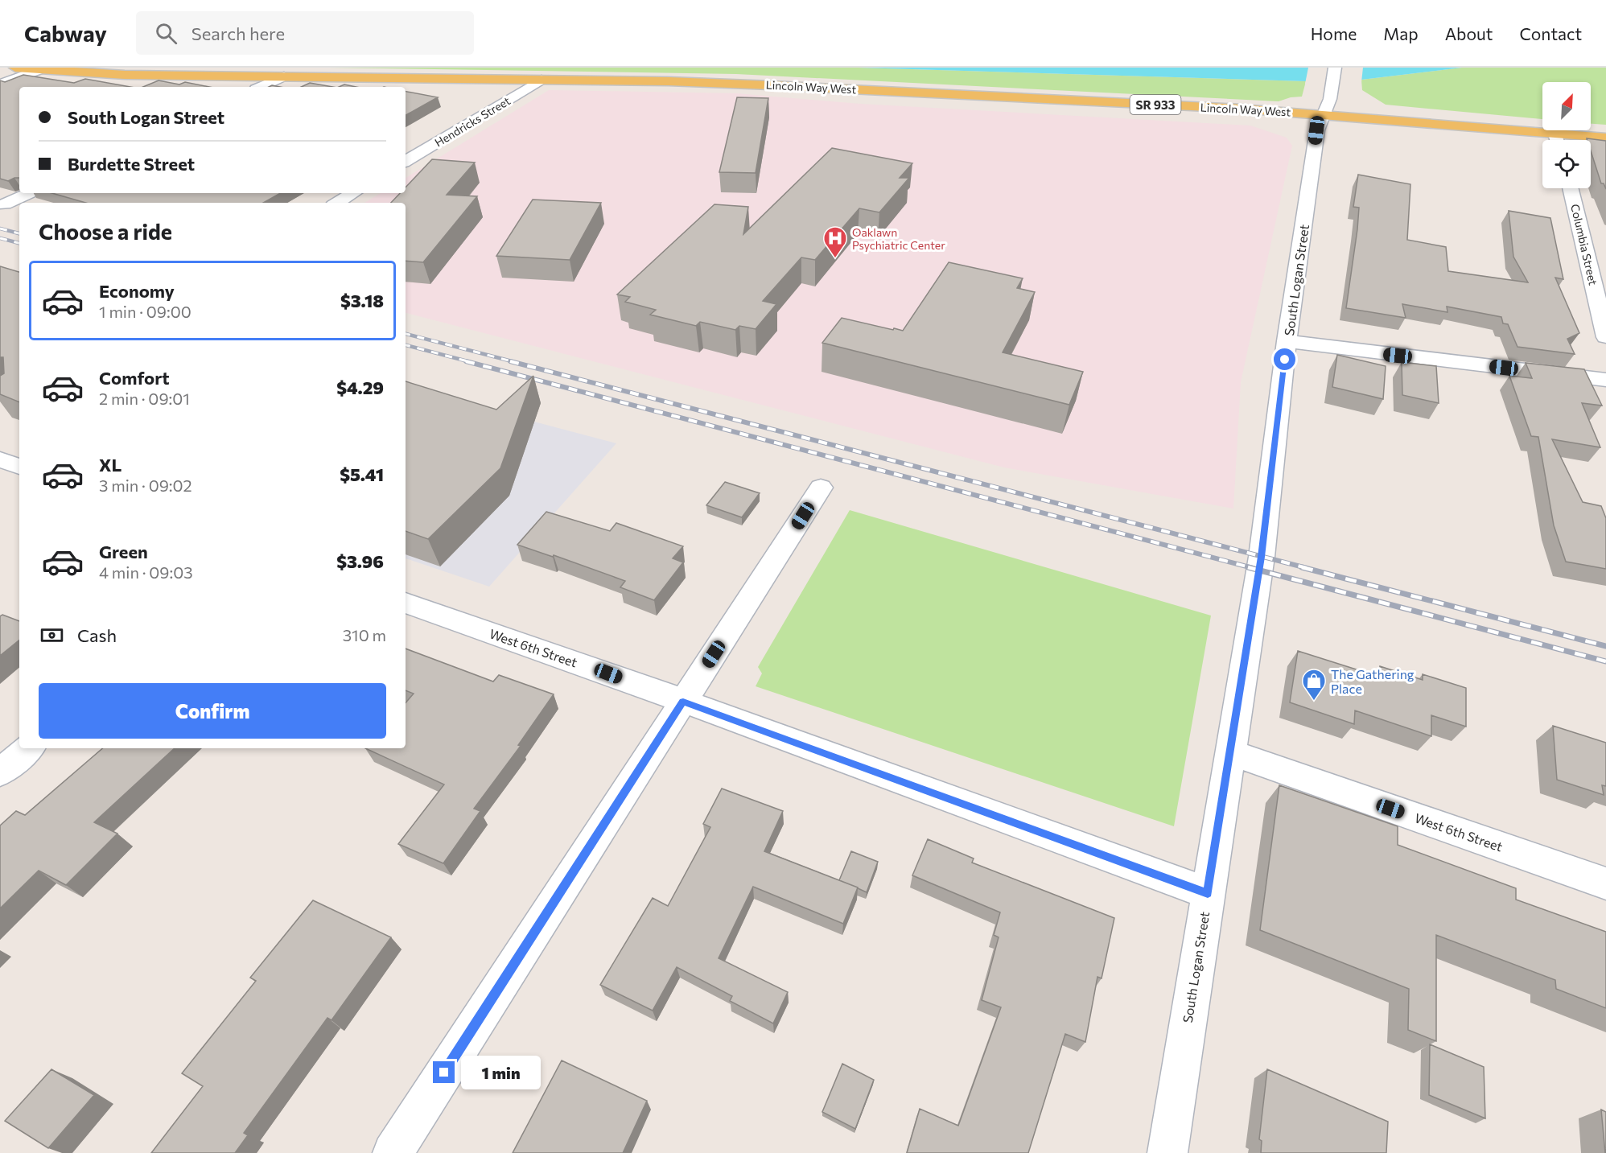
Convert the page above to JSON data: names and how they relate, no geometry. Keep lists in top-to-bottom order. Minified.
{"streets":{"main road":["Lincoln Way West","SR 933"],"street":["Hendricks Street","Columbia Street","South Logan Street","West 6th Street"]},"crossings":[["Lincoln Way West","Hendricks Street"],["Lincoln Way West","South Logan Street"],["South Logan Street","West 6th Street"]],"places":{"hospital":["Oaklawn Psychiatric Center"],"shop":["The Gathering Place"]},"north":"top right","page":{"header":"Cabway","search":"Search here","nav":["Home","Map","About","Contact"],"banner":["South Logan Street","Burdette Street"],"heading":"Choose a ride","list":[{"name":"Economy","note":"1 min · 09:00","value":"$3.18"},{"name":"Comfort","note":"2 min · 09:01","value":"$4.29"},{"name":"XL","note":"3 min · 09:02","value":"$5.41"},{"name":"Green","note":"4 min · 09:03","value":"$3.96"}],"pay":["Cash","310 m"],"buttons":"Confirm","bubble":"1 min"}}
